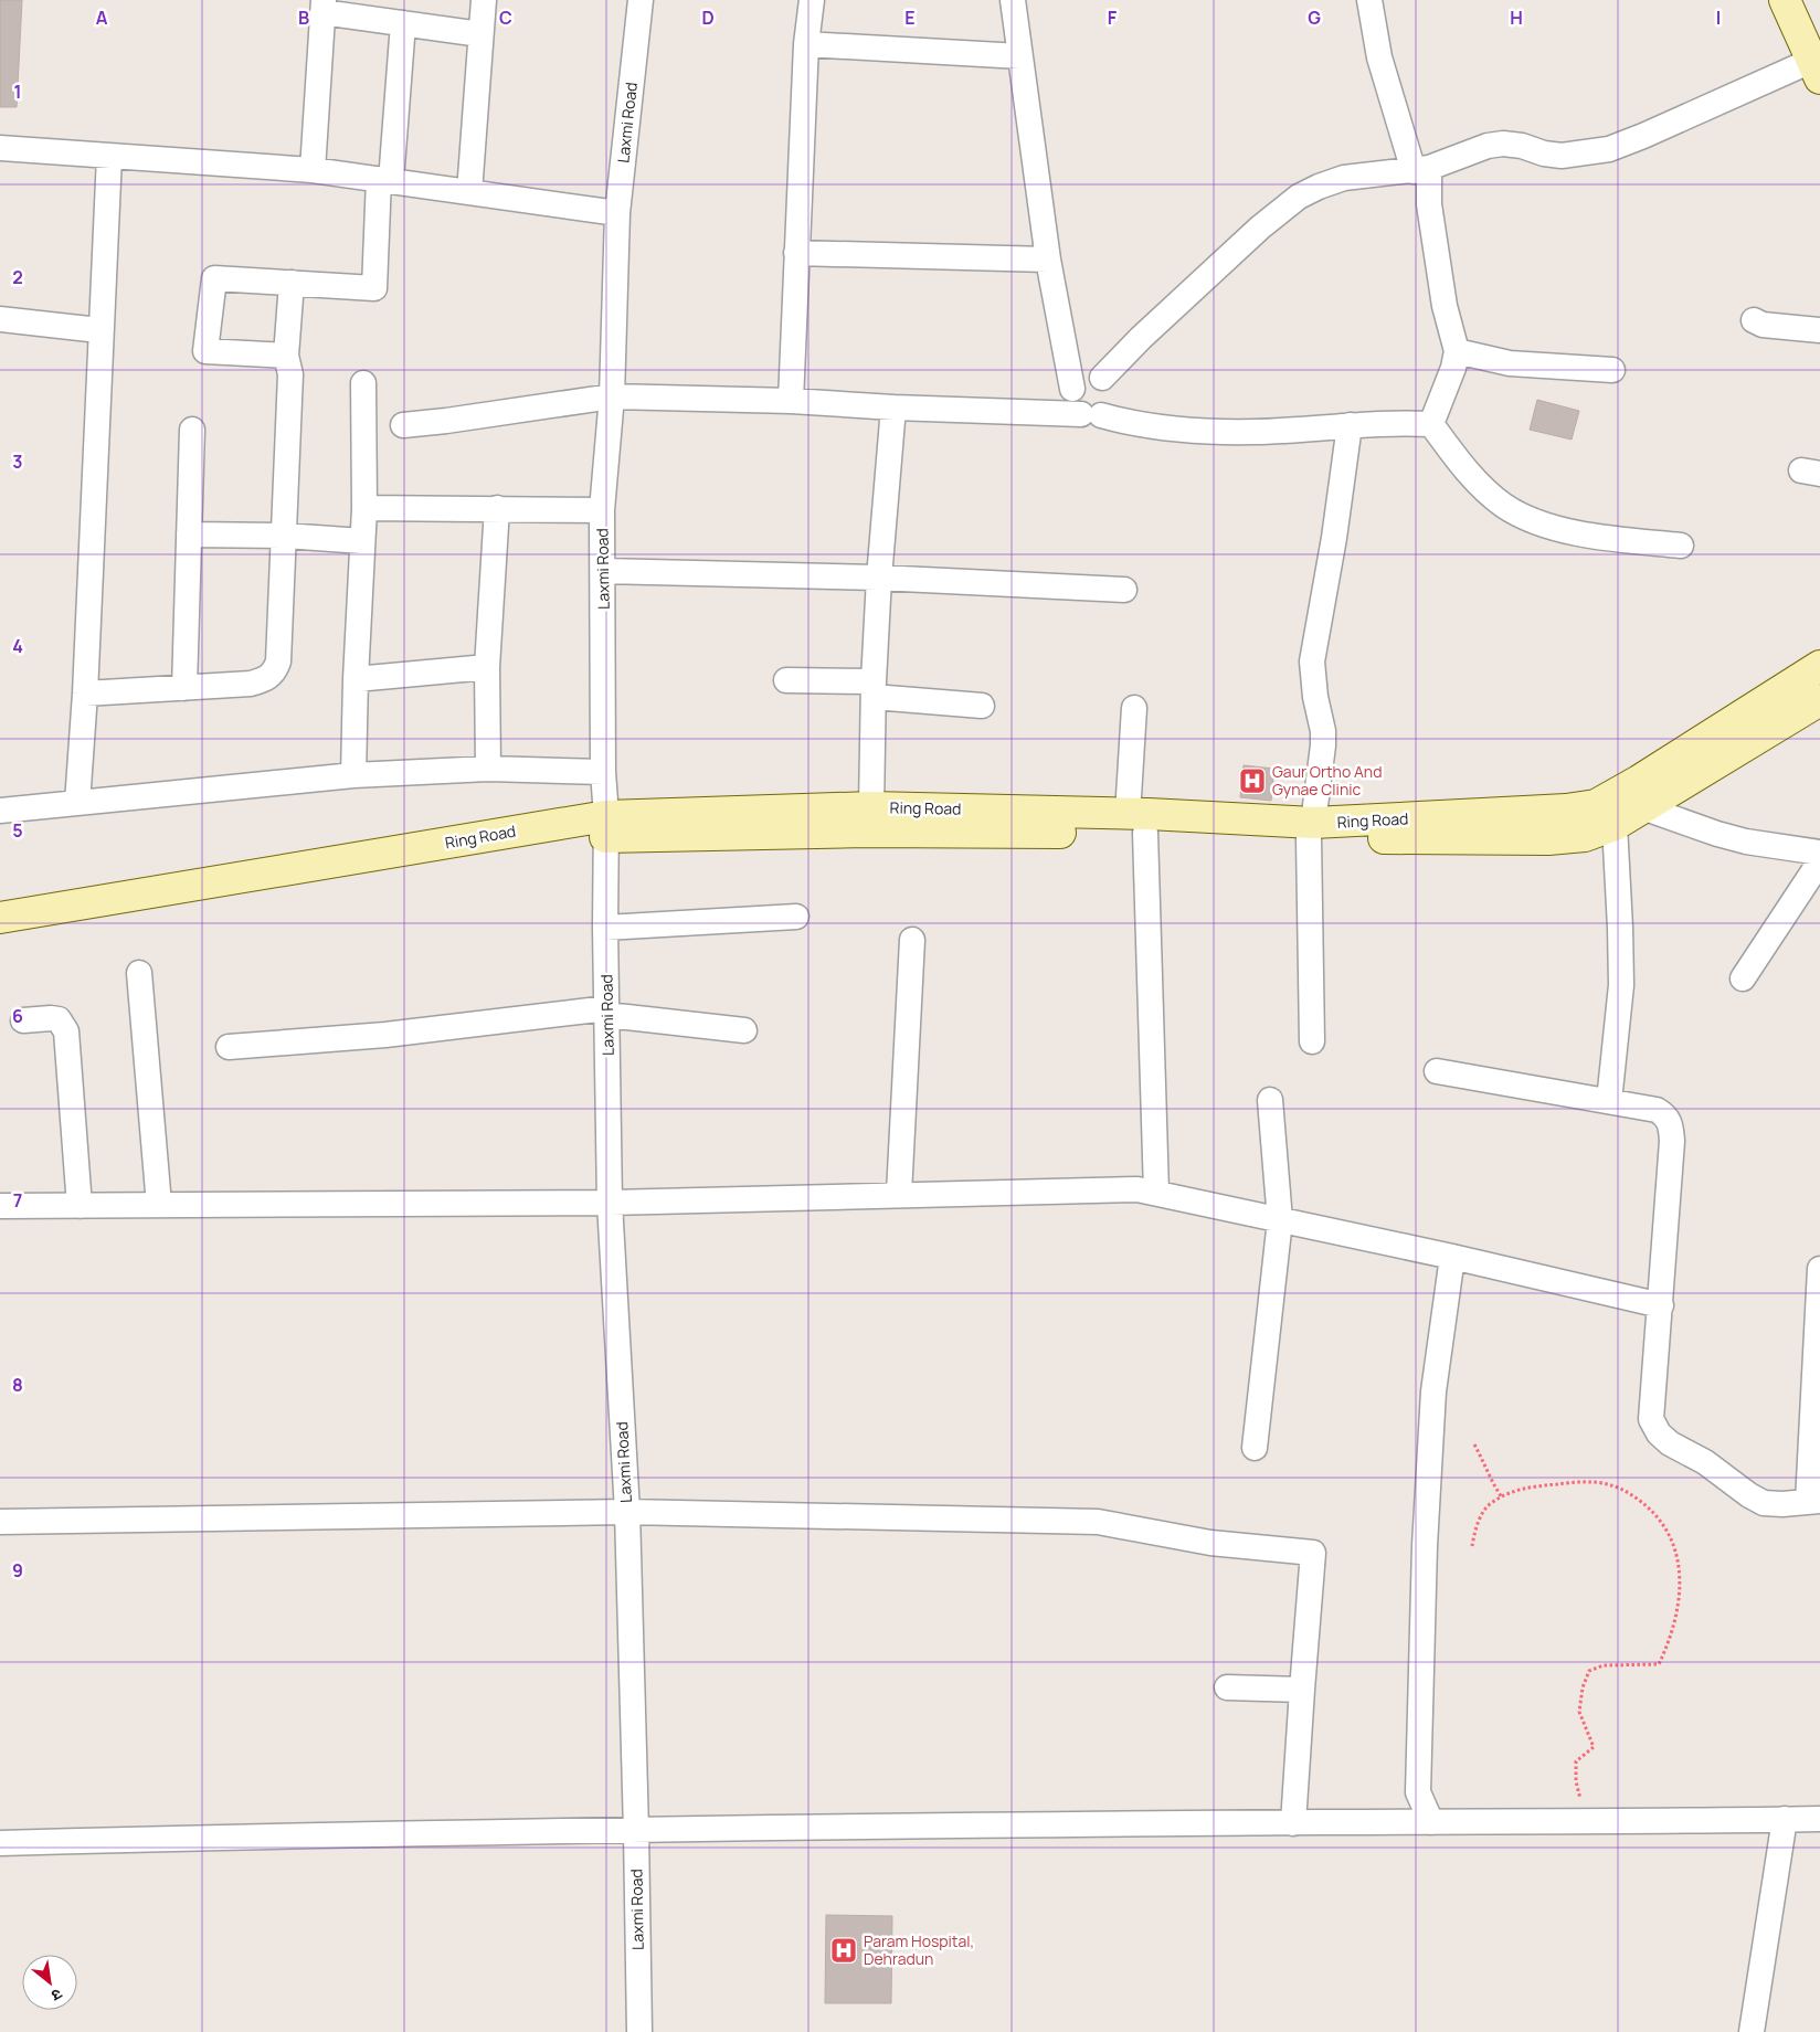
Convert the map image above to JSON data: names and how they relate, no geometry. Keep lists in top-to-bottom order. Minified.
{"streets":{"street":["Laxmi Road","Ring Road"]},"crossings":[["Laxmi Road","Ring Road"]],"places":{"hospital":["Gaur Ortho And Gynae Clinic","Param Hospital, Dehradun"]},"north":"bottom right","grid":{"columns":["A","B","C","D","E","F","G","H","I"],"rows":["1","2","3","4","5","6","7","8","9"]}}
